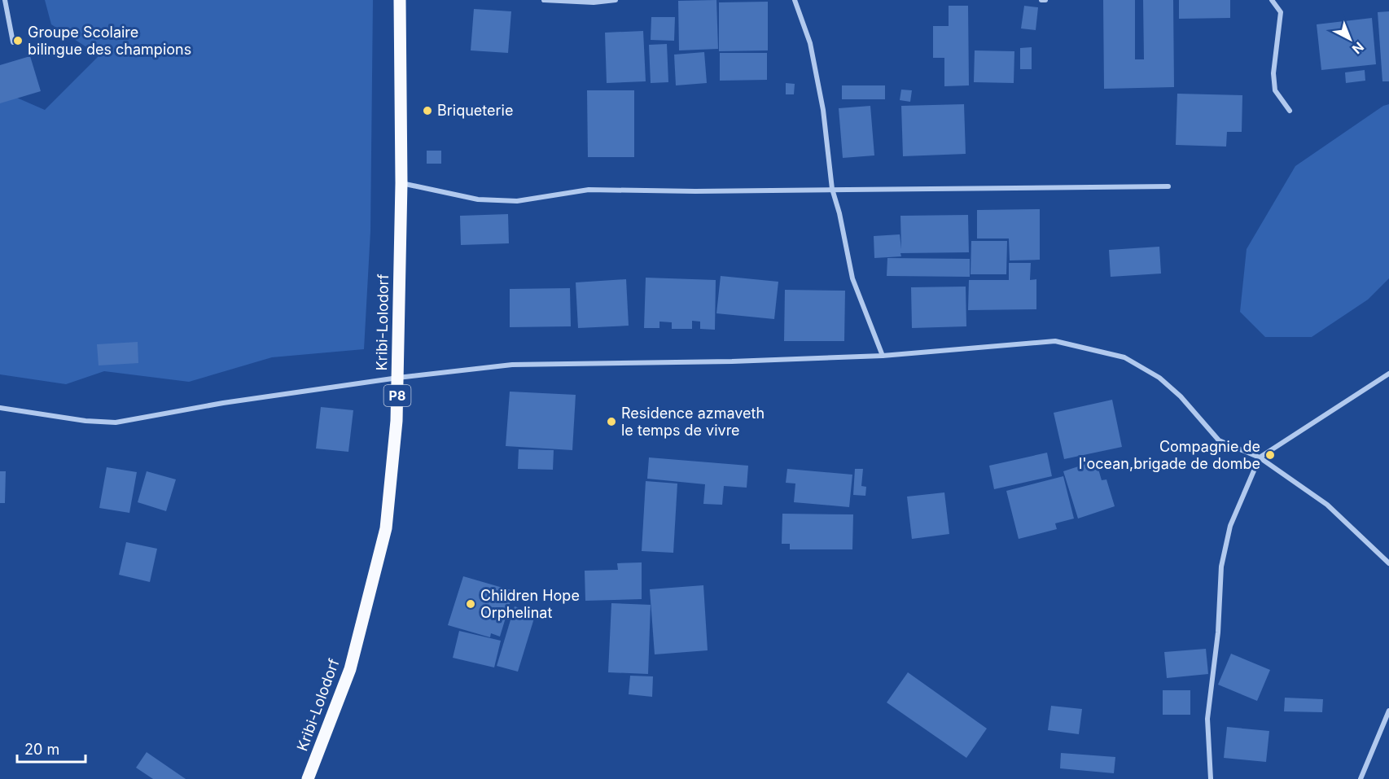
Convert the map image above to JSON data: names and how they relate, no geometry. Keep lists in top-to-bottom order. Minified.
{"streets":{"main road":["Kribi-Lolodorf","P8"]},"places":["Groupe Scolaire bilingue des champions","Briqueterie","Residence azmaveth le temps de vivre","Compagnie de l'ocean,brigade de dombe","Children Hope Orphelinat"],"scale_bar":"20 m","north":"bottom right"}
